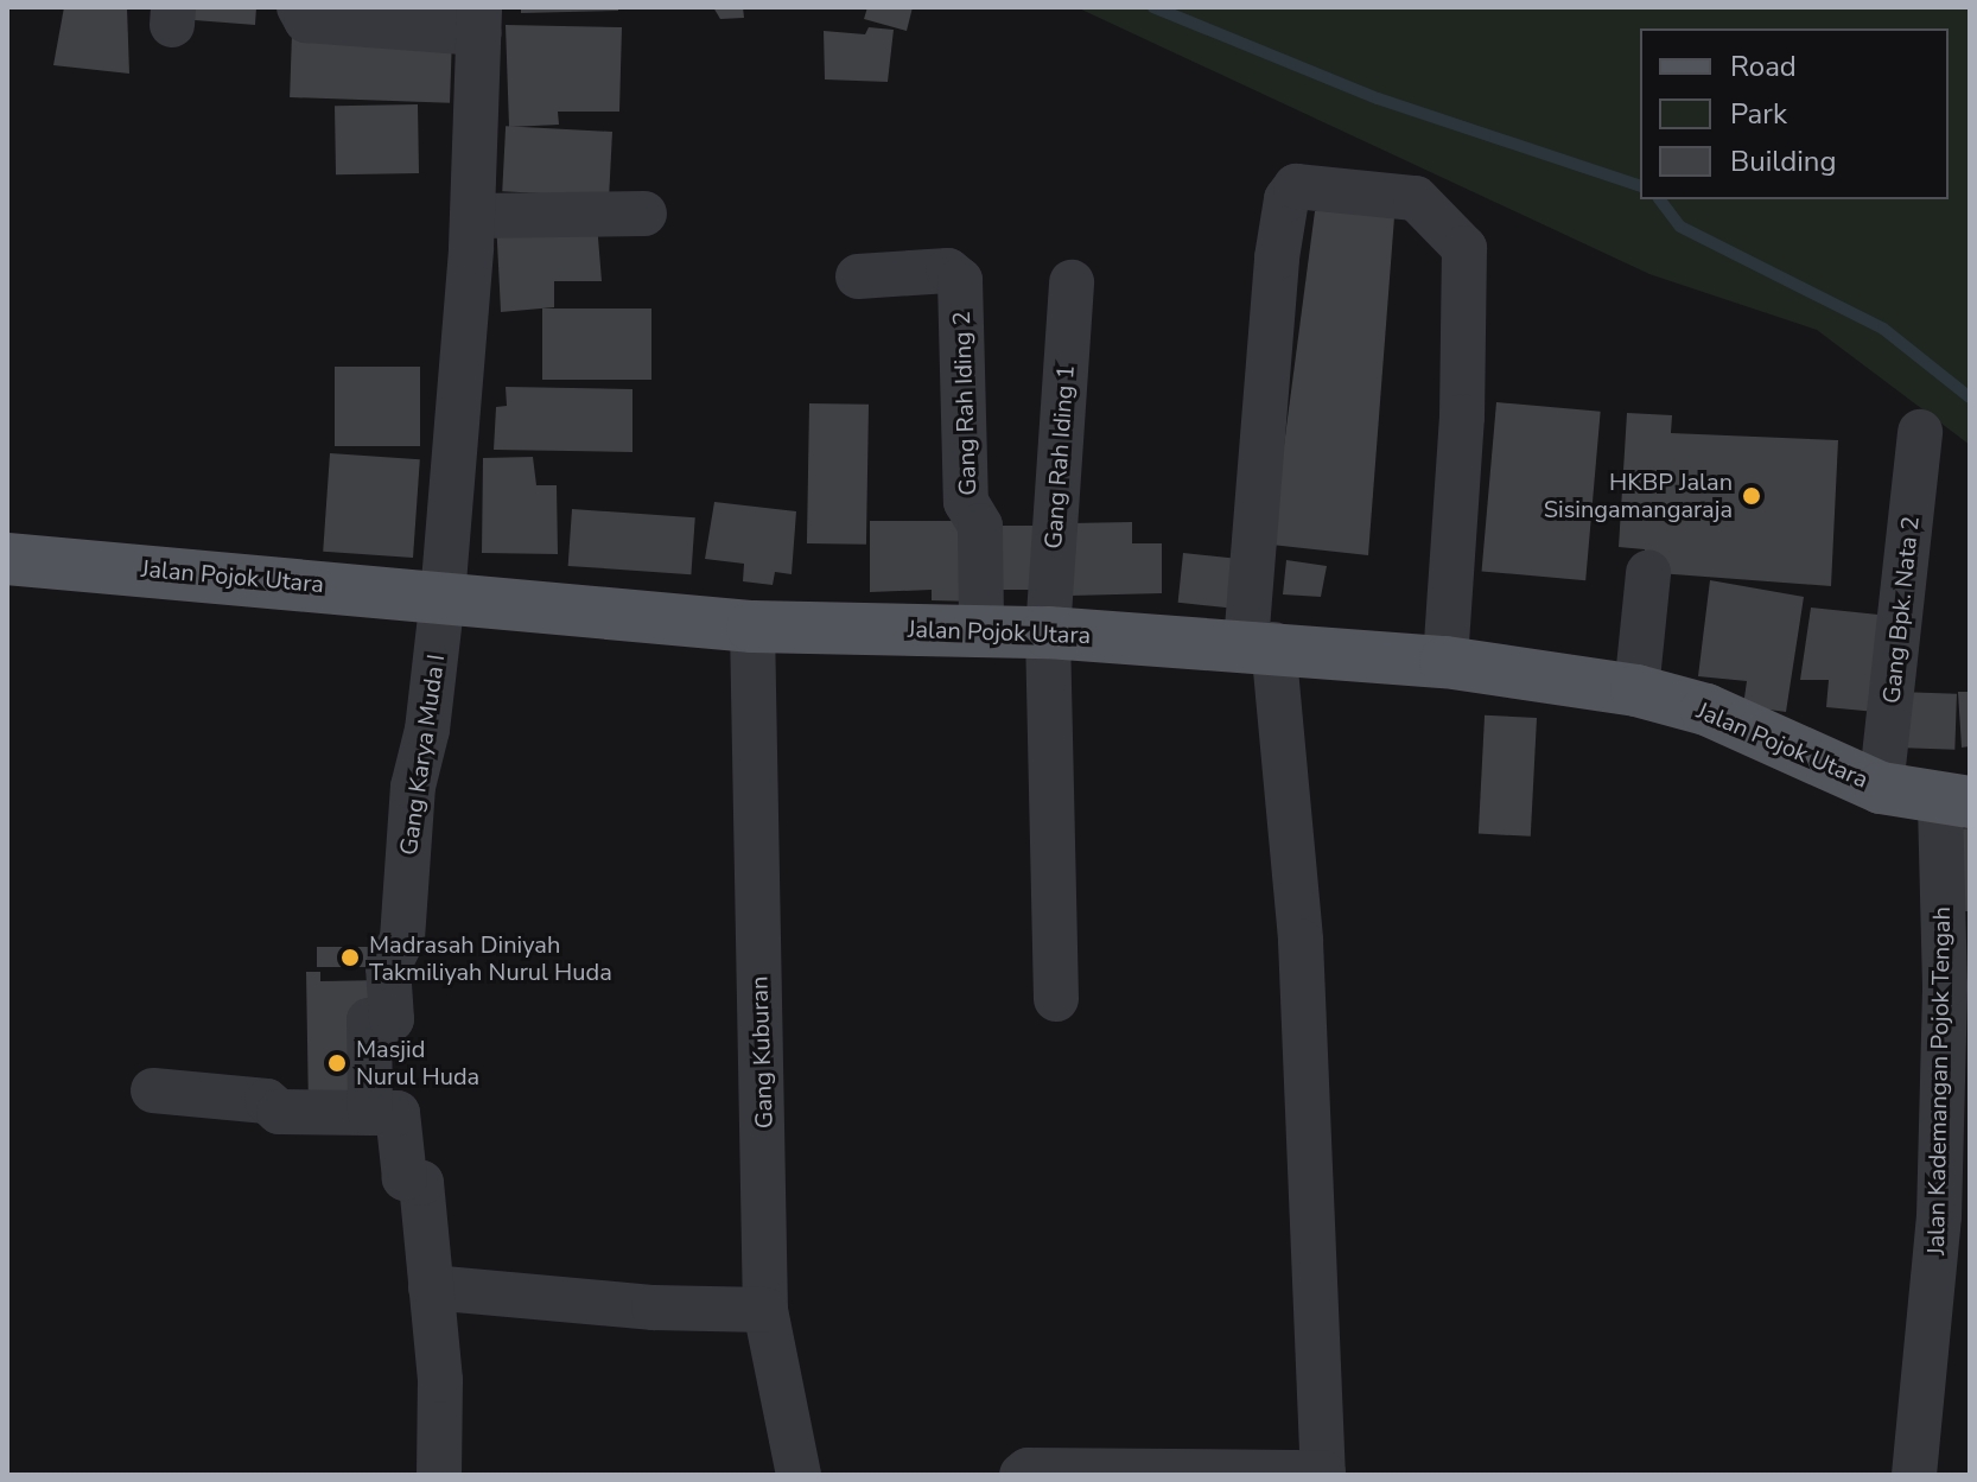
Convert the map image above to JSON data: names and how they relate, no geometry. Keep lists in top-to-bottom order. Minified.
{"streets":{"main road":["Jalan Pojok Utara"],"street":["Gang Rah Iding 2","Gang Rah Iding 1","Gang Bpk. Nata 2","Gang Karya Muda I","Gang Kuburan","Jalan Kademangan Pojok Tengah"]},"crossings":[["Gang Rah Iding 2","Jalan Pojok Utara"],["Gang Rah Iding 1","Jalan Pojok Utara"],["Jalan Pojok Utara","Gang Bpk. Nata 2"],["Jalan Pojok Utara","Gang Karya Muda I"],["Jalan Pojok Utara","Gang Kuburan"],["Jalan Pojok Utara","Jalan Kademangan Pojok Tengah"]],"places":["HKBP Jalan Sisingamangaraja","Madrasah Diniyah Takmiliyah Nurul Huda","Masjid Nurul Huda"],"legend":["Road","Park","Building"]}
